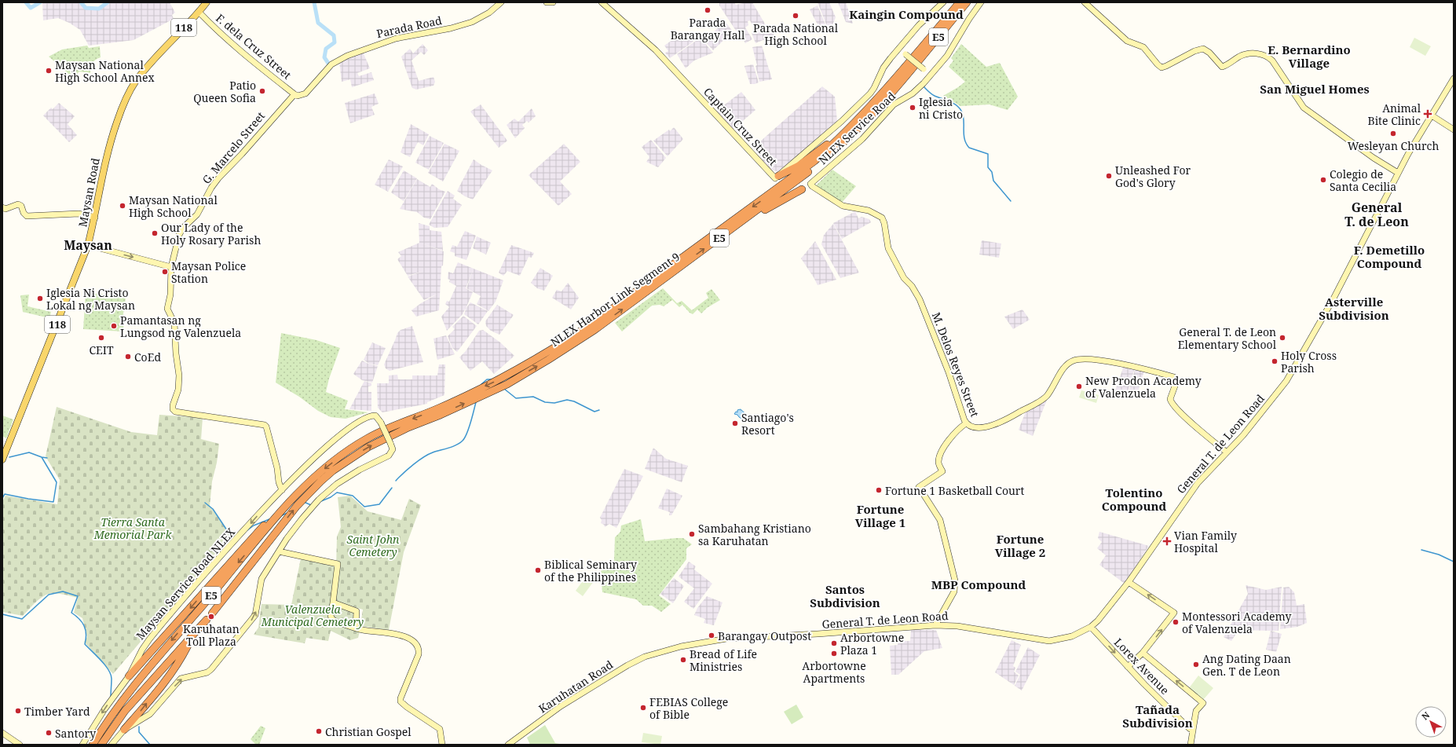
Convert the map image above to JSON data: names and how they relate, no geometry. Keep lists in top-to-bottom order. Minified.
{"streets":{"highway":["E5","NLEX Harbor Link Segment 9"],"main road":["118","Maysan Road"],"street":["Parada Road","F. dela Cruz Street","Captain Cruz Street","NLEX Service Road","G. Marcelo Street","M. Delos Reyes Street","General T. de Leon Road","Maysan Service Road NLEX","Lorex Avenue","Karuhatan Road"]},"crossings":[["Parada Road","F. dela Cruz Street"],["Parada Road","G. Marcelo Street"],["E5","NLEX Harbor Link Segment 9"],["F. dela Cruz Street","G. Marcelo Street"],["F. dela Cruz Street","Maysan Road"],["NLEX Service Road","M. Delos Reyes Street"],["G. Marcelo Street","Maysan Service Road NLEX"],["M. Delos Reyes Street","General T. de Leon Road"],["General T. de Leon Road","Lorex Avenue"],["General T. de Leon Road","Karuhatan Road"]],"one_way":["Lorex Avenue"],"districts":["Kaingin Compound","E. Bernardino Village","San Miguel Homes","General T. de Leon","Maysan","F. Demetillo Compound","Asterville Subdivision","Tolentino Compound","Fortune Village 1","Fortune Village 2","MBP Compound","Santos Subdivision","Tañada Subdivision"],"parks":["Tierra Santa Memorial Park","Saint John Cemetery","Valenzuela Municipal Cemetery"],"places":{"other":["Parada Barangay Hall","Parada National High School","Maysan National High School Annex","Patio Queen Sofia","Iglesia ni Cristo","Wesleyan Church","Unleashed For God's Glory","Colegio de Santa Cecilia","Maysan National High School","Our Lady of the Holy Rosary Parish","Maysan Police Station","Iglesia Ni Cristo Lokal ng Maysan","Pamantasan ng Lungsod ng Valenzuela","CEIT","General T. de Leon Elementary School","CoEd","Holy Cross Parish","New Prodon Academy of Valenzuela","Santiago's Resort","Fortune 1 Basketball Court","Sambahang Kristiano sa Karuhatan","Biblical Seminary of the Philippines","Karuhatan Toll Plaza","Montessori Academy of Valenzuela","Barangay Outpost","Arbortowne Plaza 1","Arbortowne Apartments","Bread of Life Ministries","Ang Dating Daan Gen. T de Leon","FEBIAS College of Bible","Timber Yard","Christian Gospel","Santory"],"health":["Animal Bite Clinic","Vian Family Hospital"]},"north":"top left"}
